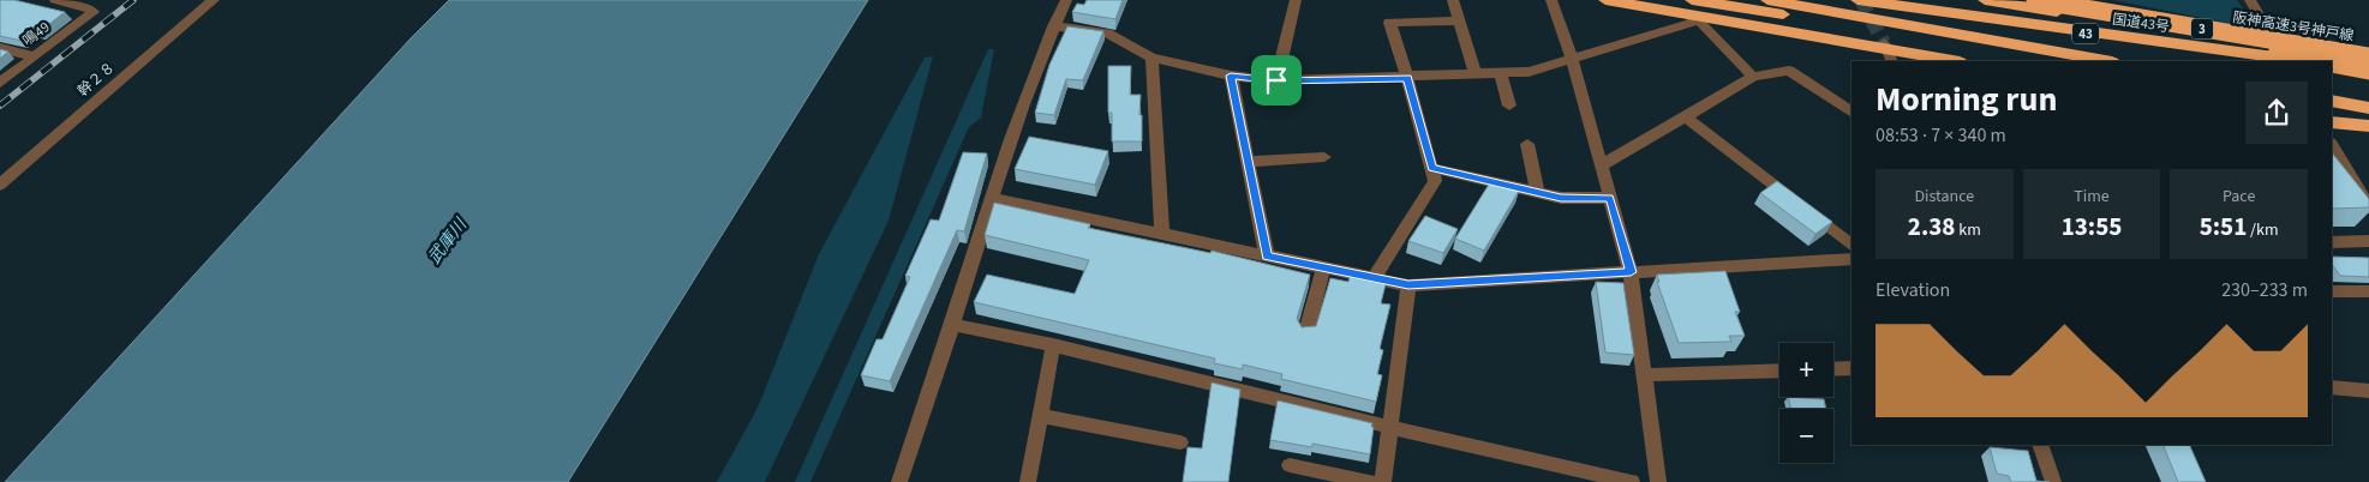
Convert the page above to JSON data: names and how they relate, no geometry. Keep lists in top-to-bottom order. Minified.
{"streets":{"highway":["国道43号","阪神高速3号神戸線","3","43"],"street":["鳴49","幹２８"]},"water":["武庫川"],"page":{"heading":["Morning run","08:53 · 7 × 340 m"],"stats":[["Distance","2.38 km"],["Time","13:55"],["Pace","5:51 /km"]],"chart":["Elevation","230–233 m"],"map_buttons":["+","−"]}}
